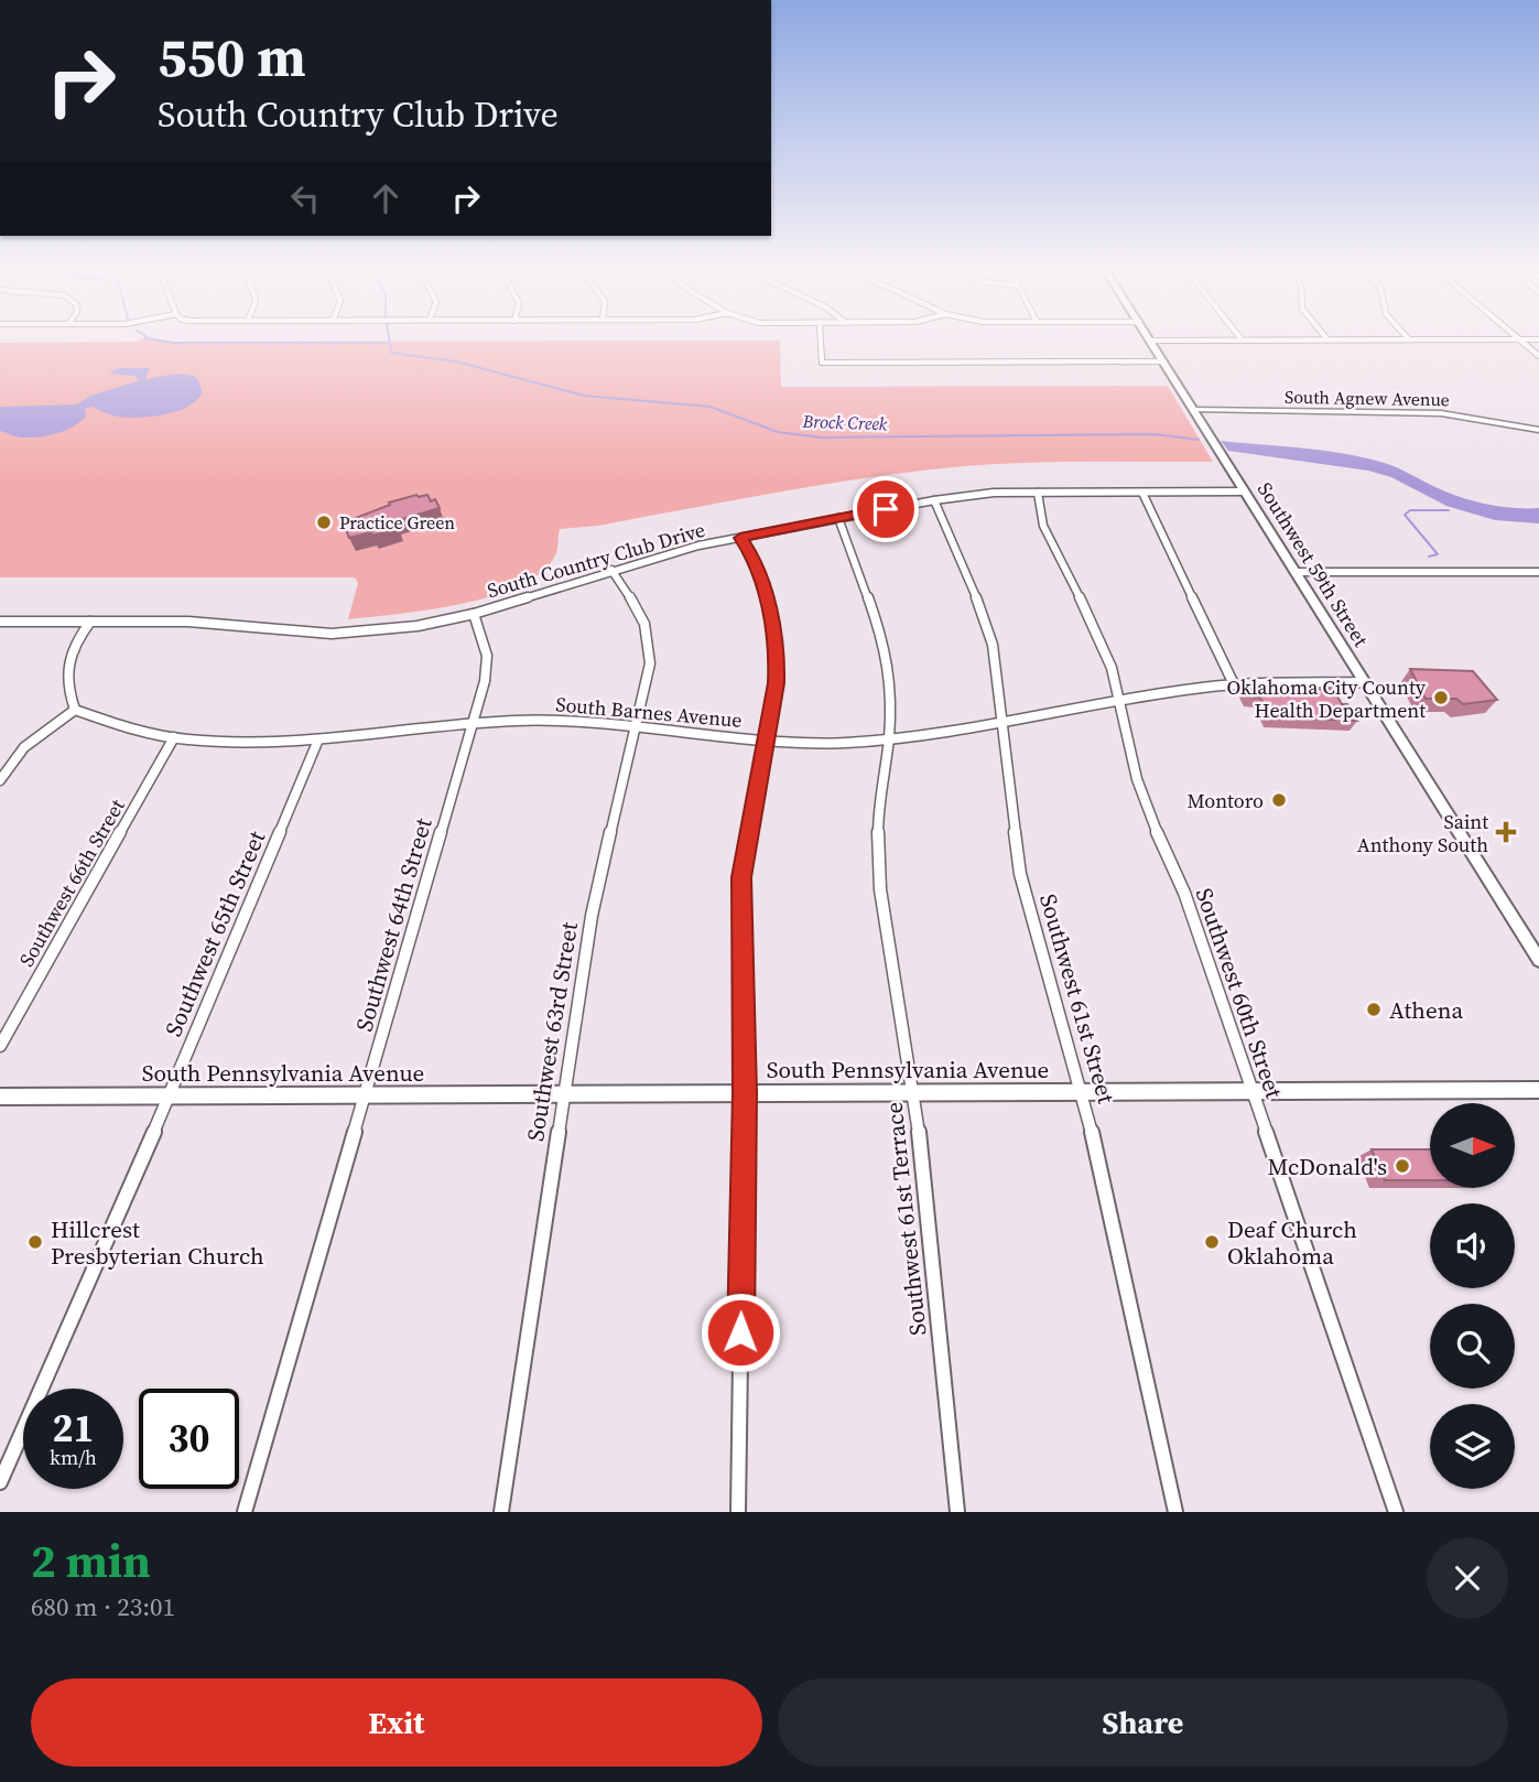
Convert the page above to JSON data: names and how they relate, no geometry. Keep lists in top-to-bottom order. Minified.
{"streets":{"main road":["Southwest 59th Street","South Pennsylvania Avenue"],"street":["South Agnew Avenue","South Country Club Drive","South Barnes Avenue","Southwest 66th Street","Southwest 64th Street","Southwest 65th Street","Southwest 60th Street","Southwest 61st Street","Southwest 63rd Street","Southwest 61st Terrace"]},"crossings":[["South Agnew Avenue","Southwest 59th Street"],["South Country Club Drive","Southwest 59th Street"],["South Country Club Drive","Southwest 64th Street"],["South Country Club Drive","Southwest 60th Street"],["South Country Club Drive","Southwest 61st Street"],["South Country Club Drive","Southwest 63rd Street"],["South Country Club Drive","Southwest 61st Terrace"],["Southwest 59th Street","South Barnes Avenue"],["South Barnes Avenue","Southwest 66th Street"],["South Barnes Avenue","Southwest 64th Street"],["South Barnes Avenue","Southwest 65th Street"],["South Barnes Avenue","Southwest 60th Street"],["South Barnes Avenue","Southwest 61st Street"],["South Barnes Avenue","Southwest 63rd Street"],["South Barnes Avenue","Southwest 61st Terrace"],["Southwest 64th Street","South Pennsylvania Avenue"],["Southwest 65th Street","South Pennsylvania Avenue"],["Southwest 60th Street","South Pennsylvania Avenue"],["Southwest 61st Street","South Pennsylvania Avenue"],["Southwest 63rd Street","South Pennsylvania Avenue"],["South Pennsylvania Avenue","Southwest 61st Terrace"]],"water":["Brock Creek"],"places":{"other":["Practice Green","Oklahoma City County Health Department","Montoro","Athena","McDonald's","Hillcrest Presbyterian Church","Deaf Church Oklahoma"],"health":["Saint Anthony South"]},"north":"right","page":{"turn":["550 m","South Country Club Drive"],"speed":"21 km/h","limit":"30","heading":["2 min","680 m · 23:01"],"buttons":["Exit","Share"]}}
